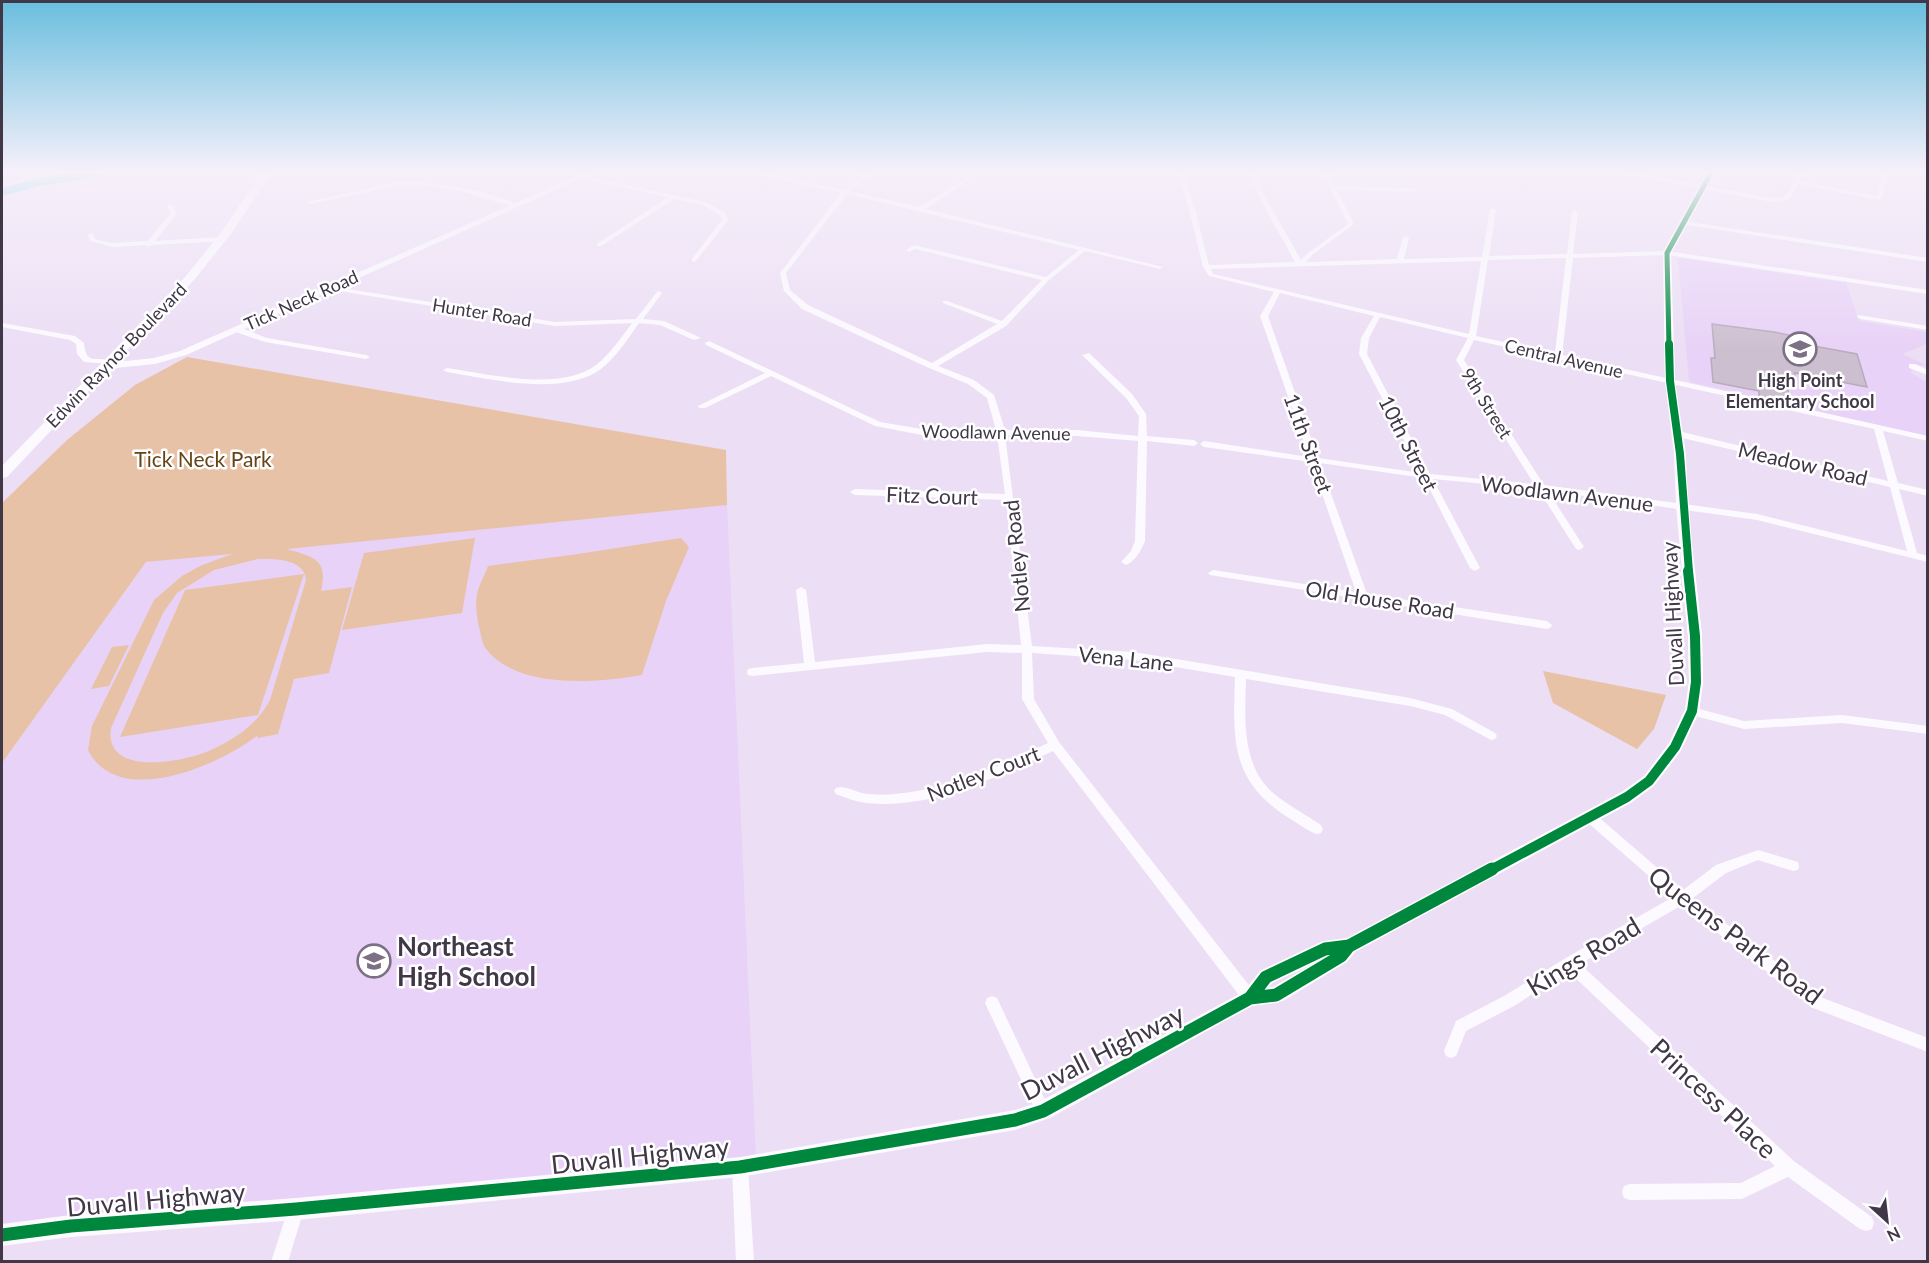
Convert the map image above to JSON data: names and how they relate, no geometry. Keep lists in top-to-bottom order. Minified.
{"streets":{"main road":["Edwin Raynor Boulevard"],"street":["Tick Neck Road","Hunter Road","Central Avenue","9th Street","Woodlawn Avenue","11th Street","10th Street","Meadow Road","Fitz Court","Notley Road","Old House Road","Duvall Highway","Vena Lane","Notley Court","Queens Park Road","Kings Road","Princess Place"]},"crossings":[["Tick Neck Road","Hunter Road"],["Tick Neck Road","Edwin Raynor Boulevard"],["Central Avenue","9th Street"],["Central Avenue","11th Street"],["Central Avenue","10th Street"],["Central Avenue","Duvall Highway"],["9th Street","Woodlawn Avenue"],["Woodlawn Avenue","11th Street"],["Woodlawn Avenue","10th Street"],["Woodlawn Avenue","Notley Road"],["Woodlawn Avenue","Duvall Highway"],["11th Street","Old House Road"],["Meadow Road","Duvall Highway"],["Fitz Court","Notley Road"],["Notley Road","Duvall Highway"],["Notley Road","Vena Lane"],["Notley Road","Notley Court"],["Duvall Highway","Queens Park Road"],["Queens Park Road","Kings Road"],["Kings Road","Princess Place"]],"parks":["Tick Neck Park"],"places":{"school or university":["High Point Elementary School","Northeast High School"]},"north":"bottom right"}
